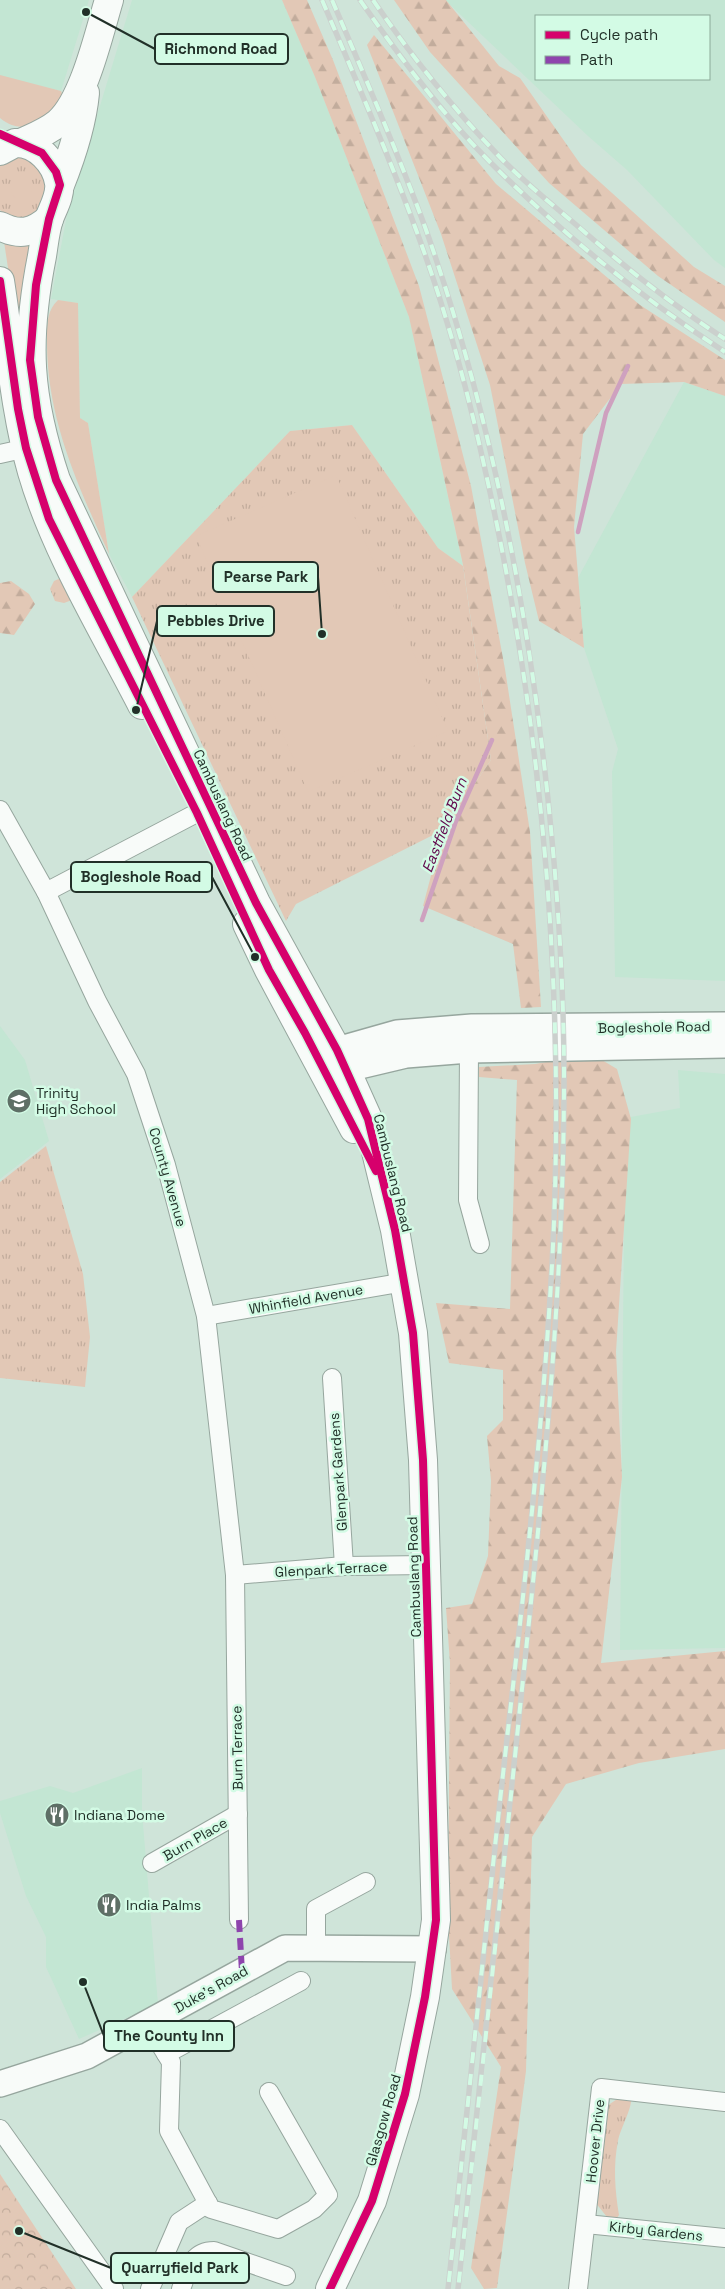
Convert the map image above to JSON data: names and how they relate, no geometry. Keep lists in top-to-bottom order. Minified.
{"streets":{"main road":["Cambuslang Road","Glasgow Road"],"street":["Bogleshole Road","County Avenue","Whinfield Avenue","Glenpark Gardens","Glenpark Terrace","Burn Terrace","Burn Place","Duke's Road","Hoover Drive","Kirby Gardens"]},"crossings":[["Cambuslang Road","Bogleshole Road"],["Cambuslang Road","Whinfield Avenue"],["Cambuslang Road","Glenpark Terrace"],["Cambuslang Road","Duke's Road"],["Cambuslang Road","Glasgow Road"],["County Avenue","Whinfield Avenue"],["County Avenue","Glenpark Terrace"],["County Avenue","Burn Terrace"],["Glenpark Gardens","Glenpark Terrace"],["Glenpark Terrace","Burn Terrace"],["Burn Terrace","Burn Place"],["Duke's Road","Glasgow Road"],["Hoover Drive","Kirby Gardens"]],"water":["Eastfield Burn"],"places":{"other":["Richmond Road","Pearse Park","Pebbles Drive","Bogleshole Road","The County Inn","Quarryfield Park"],"school or university":["Trinity High School"],"restaurant":["Indiana Dome","India Palms"]},"legend":["Cycle path","Path"]}
